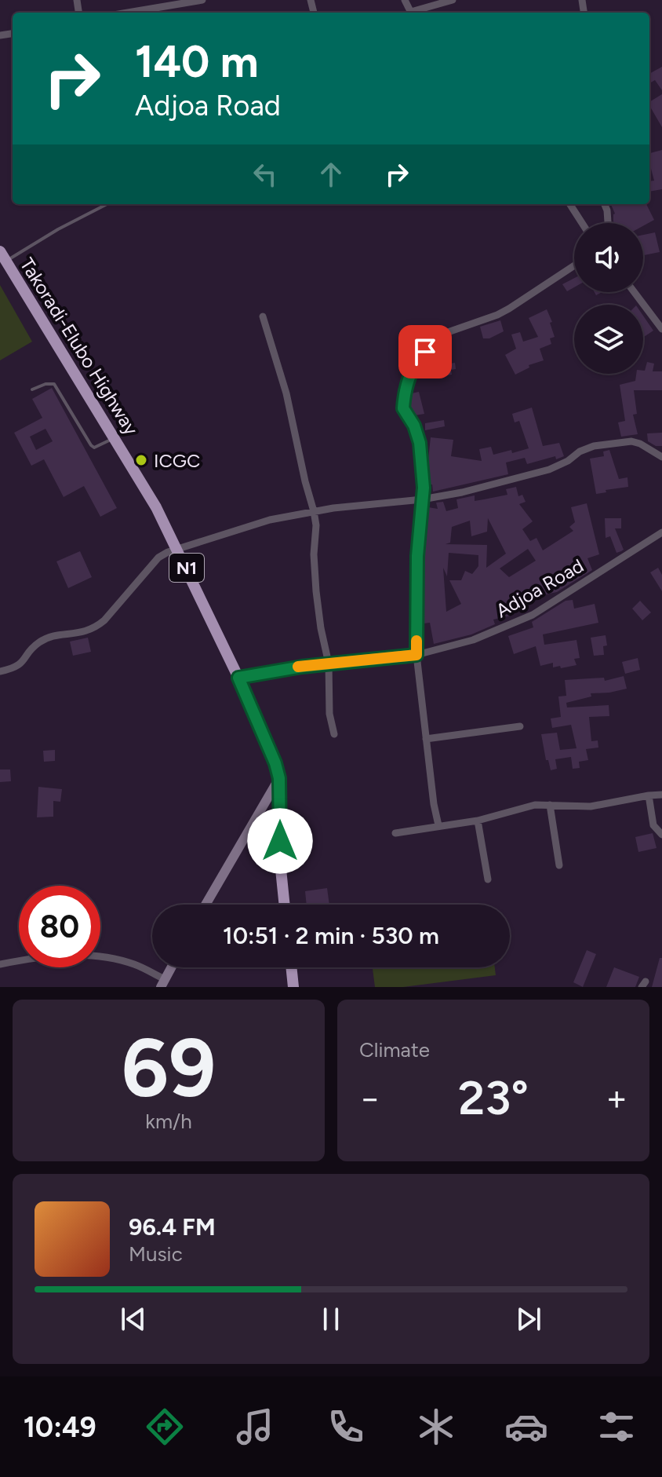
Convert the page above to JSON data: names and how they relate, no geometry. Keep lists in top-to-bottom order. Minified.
{"streets":{"highway":["Takoradi-Elubo Highway","N1"],"street":["Adjoa Road"]},"crossings":[["Takoradi-Elubo Highway","Adjoa Road"]],"places":["ICGC"],"page":{"turn":["140 m","Adjoa Road"],"limit":"80","trip":"10:51 · 2 min · 530 m","tile":[["69","km/h"],"Climate"],"heat":["−","23°","+"],"song":["96.4 FM","Music"],"tabs":"10:49"}}
